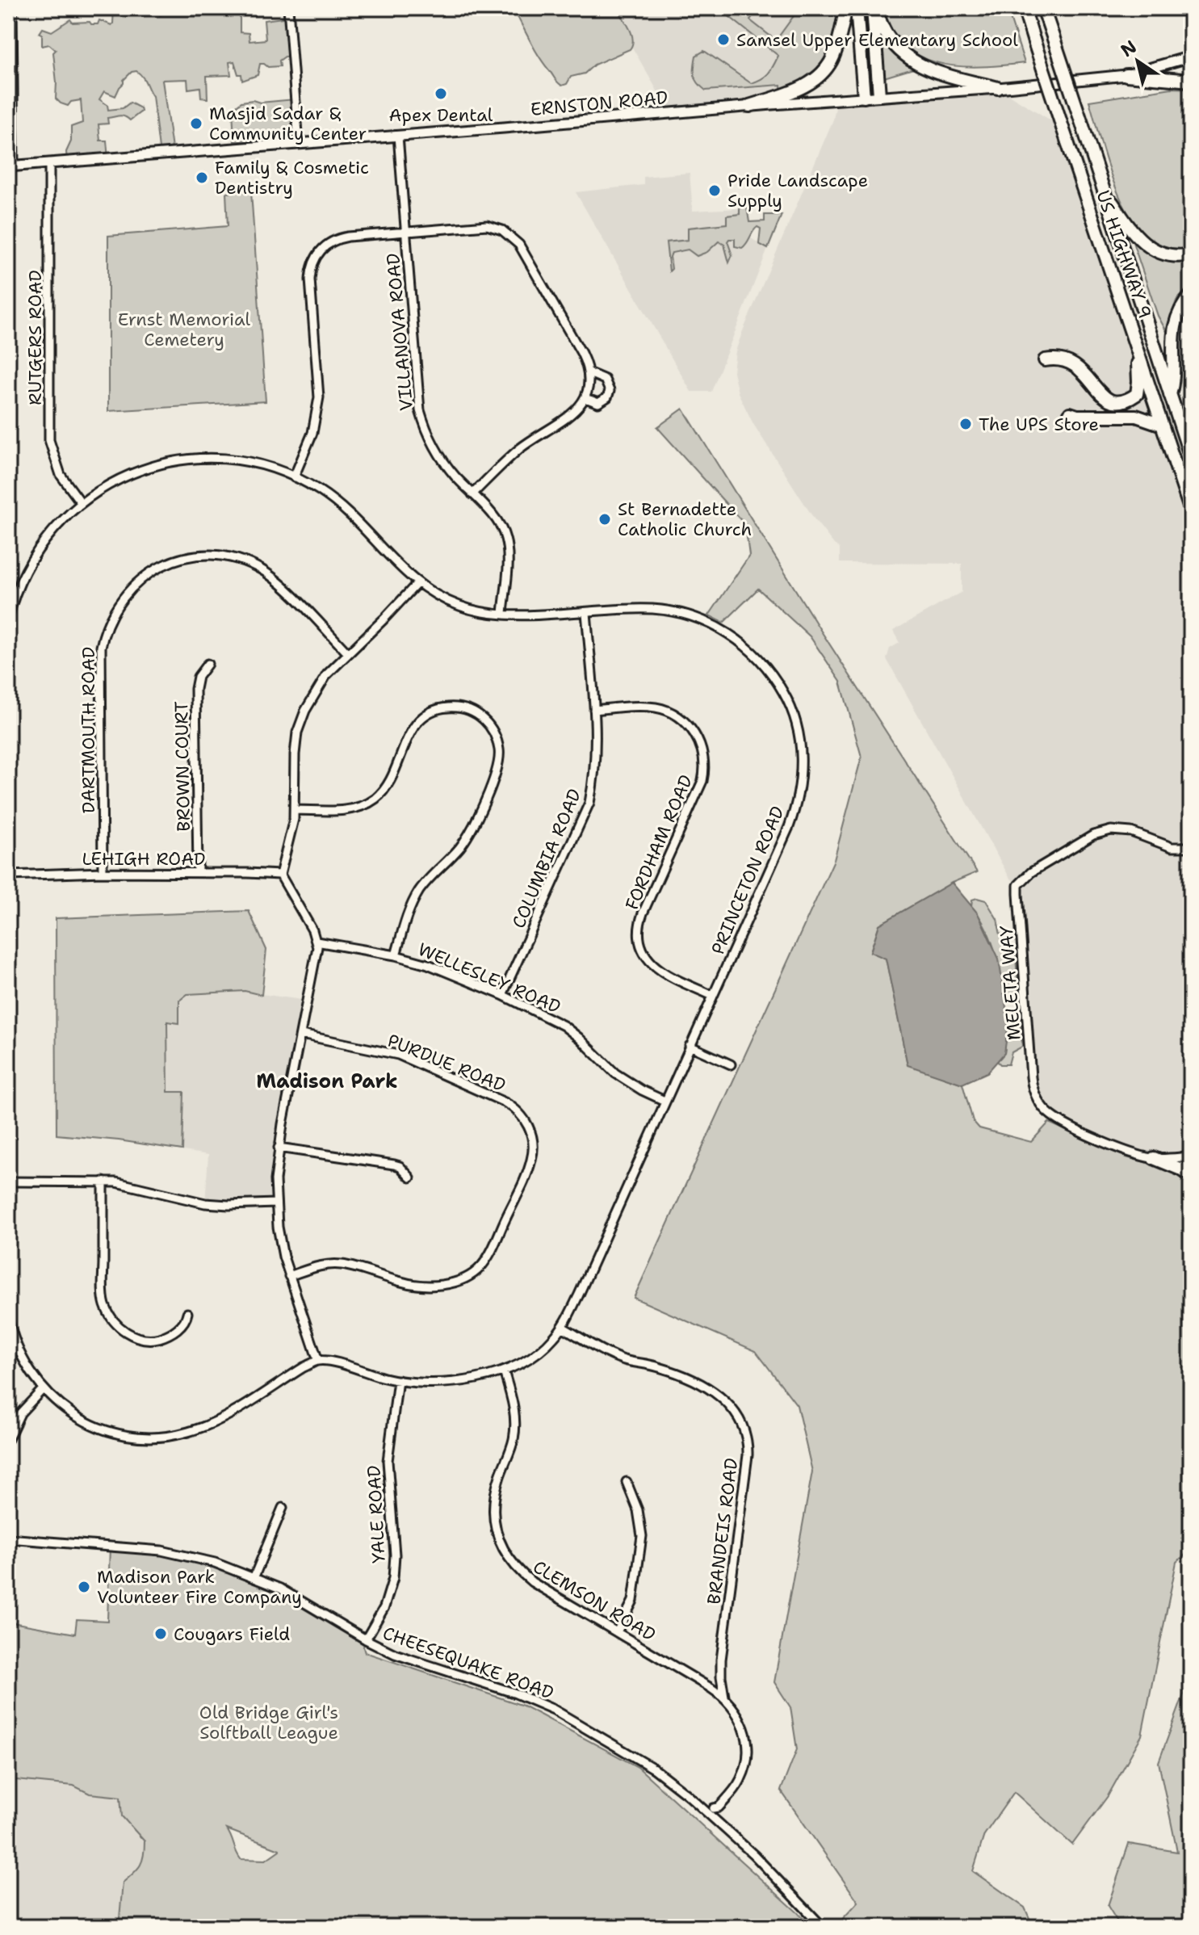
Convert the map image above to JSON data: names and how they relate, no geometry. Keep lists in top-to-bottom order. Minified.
{"streets":{"highway":["US HIGHWAY 9"],"street":["ERNSTON ROAD","VILLANOVA ROAD","RUTGERS ROAD","DARTMOUTH ROAD","BROWN COURT","FORDHAM ROAD","LEHIGH ROAD","COLUMBIA ROAD","PRINCETON ROAD","WELLESLEY ROAD","MELETA WAY","PURDUE ROAD","YALE ROAD","BRANDEIS ROAD","CLEMSON ROAD","CHEESEQUAKE ROAD"]},"crossings":[["ERNSTON ROAD","VILLANOVA ROAD"],["ERNSTON ROAD","RUTGERS ROAD"],["VILLANOVA ROAD","PRINCETON ROAD"],["RUTGERS ROAD","PRINCETON ROAD"],["DARTMOUTH ROAD","LEHIGH ROAD"],["BROWN COURT","LEHIGH ROAD"],["FORDHAM ROAD","COLUMBIA ROAD"],["FORDHAM ROAD","PRINCETON ROAD"],["COLUMBIA ROAD","PRINCETON ROAD"],["COLUMBIA ROAD","WELLESLEY ROAD"],["PRINCETON ROAD","WELLESLEY ROAD"],["PRINCETON ROAD","YALE ROAD"],["PRINCETON ROAD","BRANDEIS ROAD"],["PRINCETON ROAD","CLEMSON ROAD"],["YALE ROAD","CHEESEQUAKE ROAD"],["BRANDEIS ROAD","CLEMSON ROAD"]],"districts":["Madison Park"],"parks":["Ernst Memorial Cemetery","Old Bridge Girl's Solftball League"],"places":["Samsel Upper Elementary School","Apex Dental","Masjid Sadar & Community Center","Family & Cosmetic Dentistry","Pride Landscape Supply","The UPS Store","St Bernadette Catholic Church","Madison Park Volunteer Fire Company","Cougars Field"],"north":"top left"}
